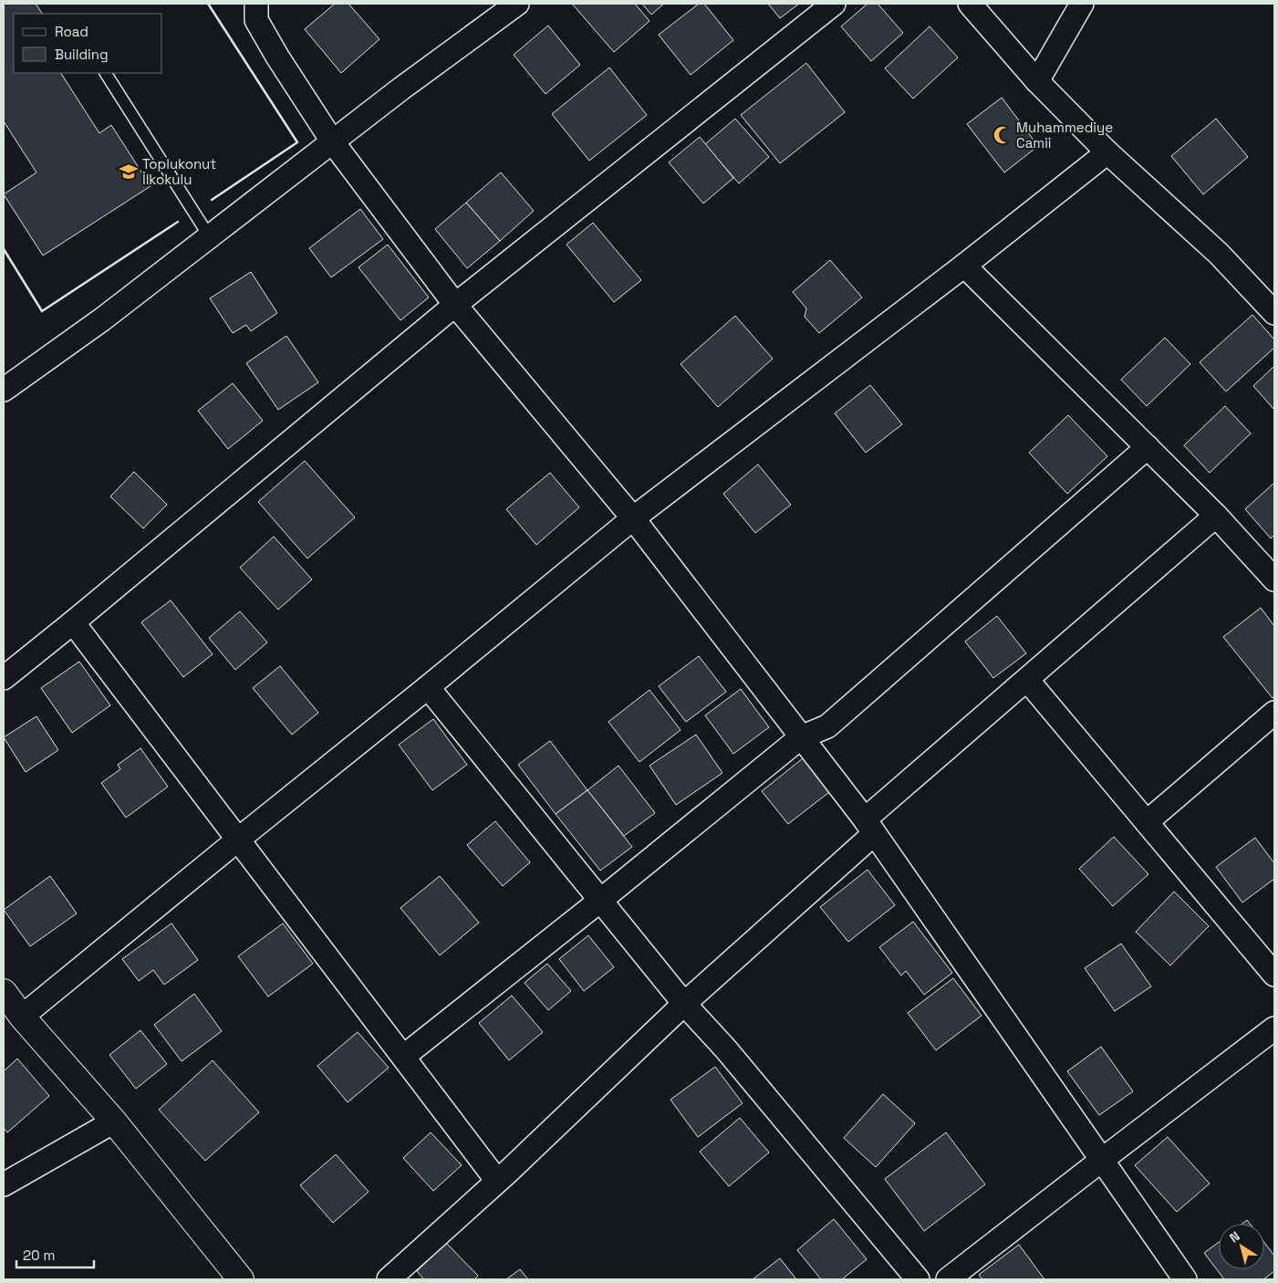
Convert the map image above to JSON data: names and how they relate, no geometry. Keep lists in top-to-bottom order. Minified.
{"places":{"mosque":["Muhammediye Camii"],"school or university":["Toplukonut İlkokulu"]},"legend":["Road","Building"],"scale_bar":"20 m","north":"top left"}
